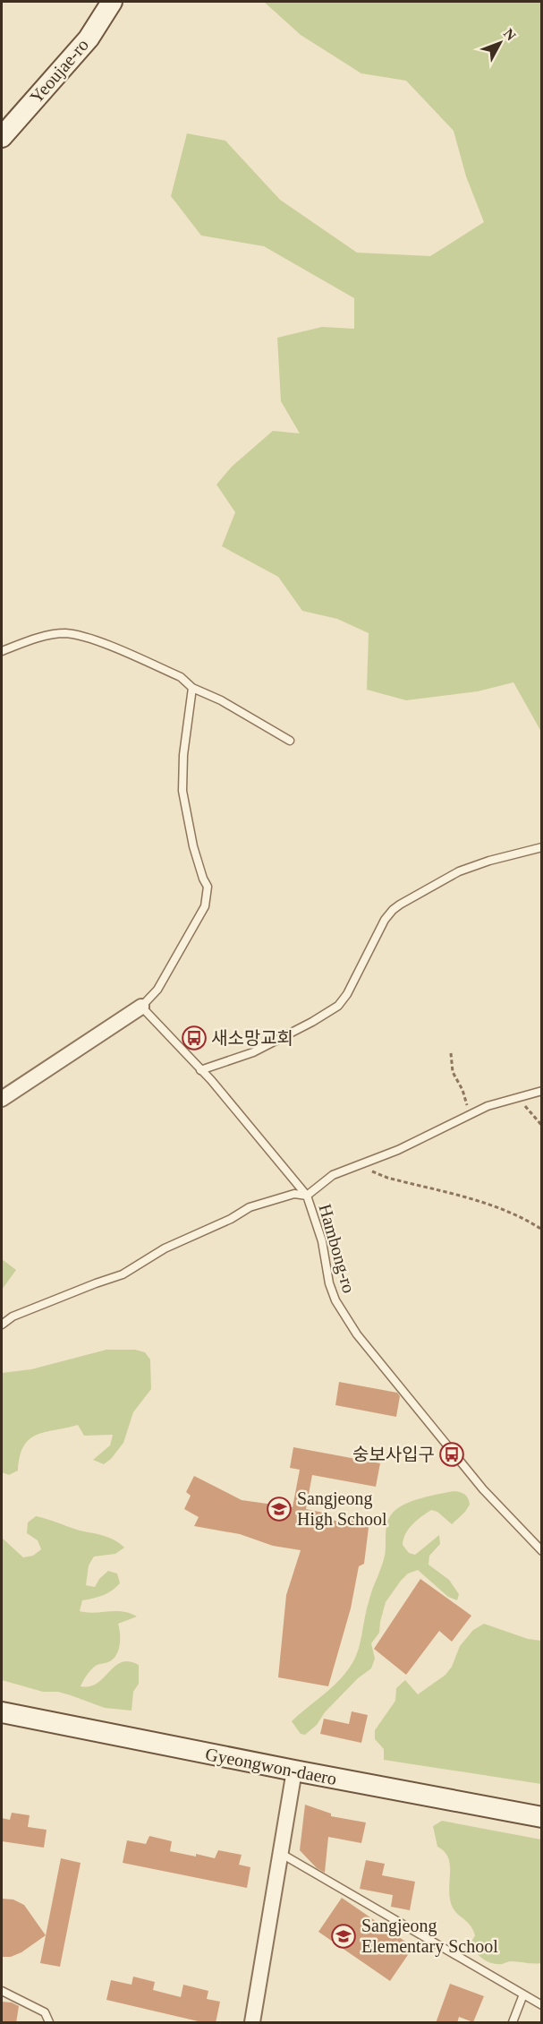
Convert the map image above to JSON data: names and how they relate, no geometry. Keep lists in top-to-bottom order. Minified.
{"streets":{"main road":["Yeoujae-ro","Gyeongwon-daero"],"lane":["Hambong-ro"]},"places":{"bus stop":["새소망교회","숭보사입구"],"school or university":["Sangjeong High School","Sangjeong Elementary School"]},"north":"top right"}
